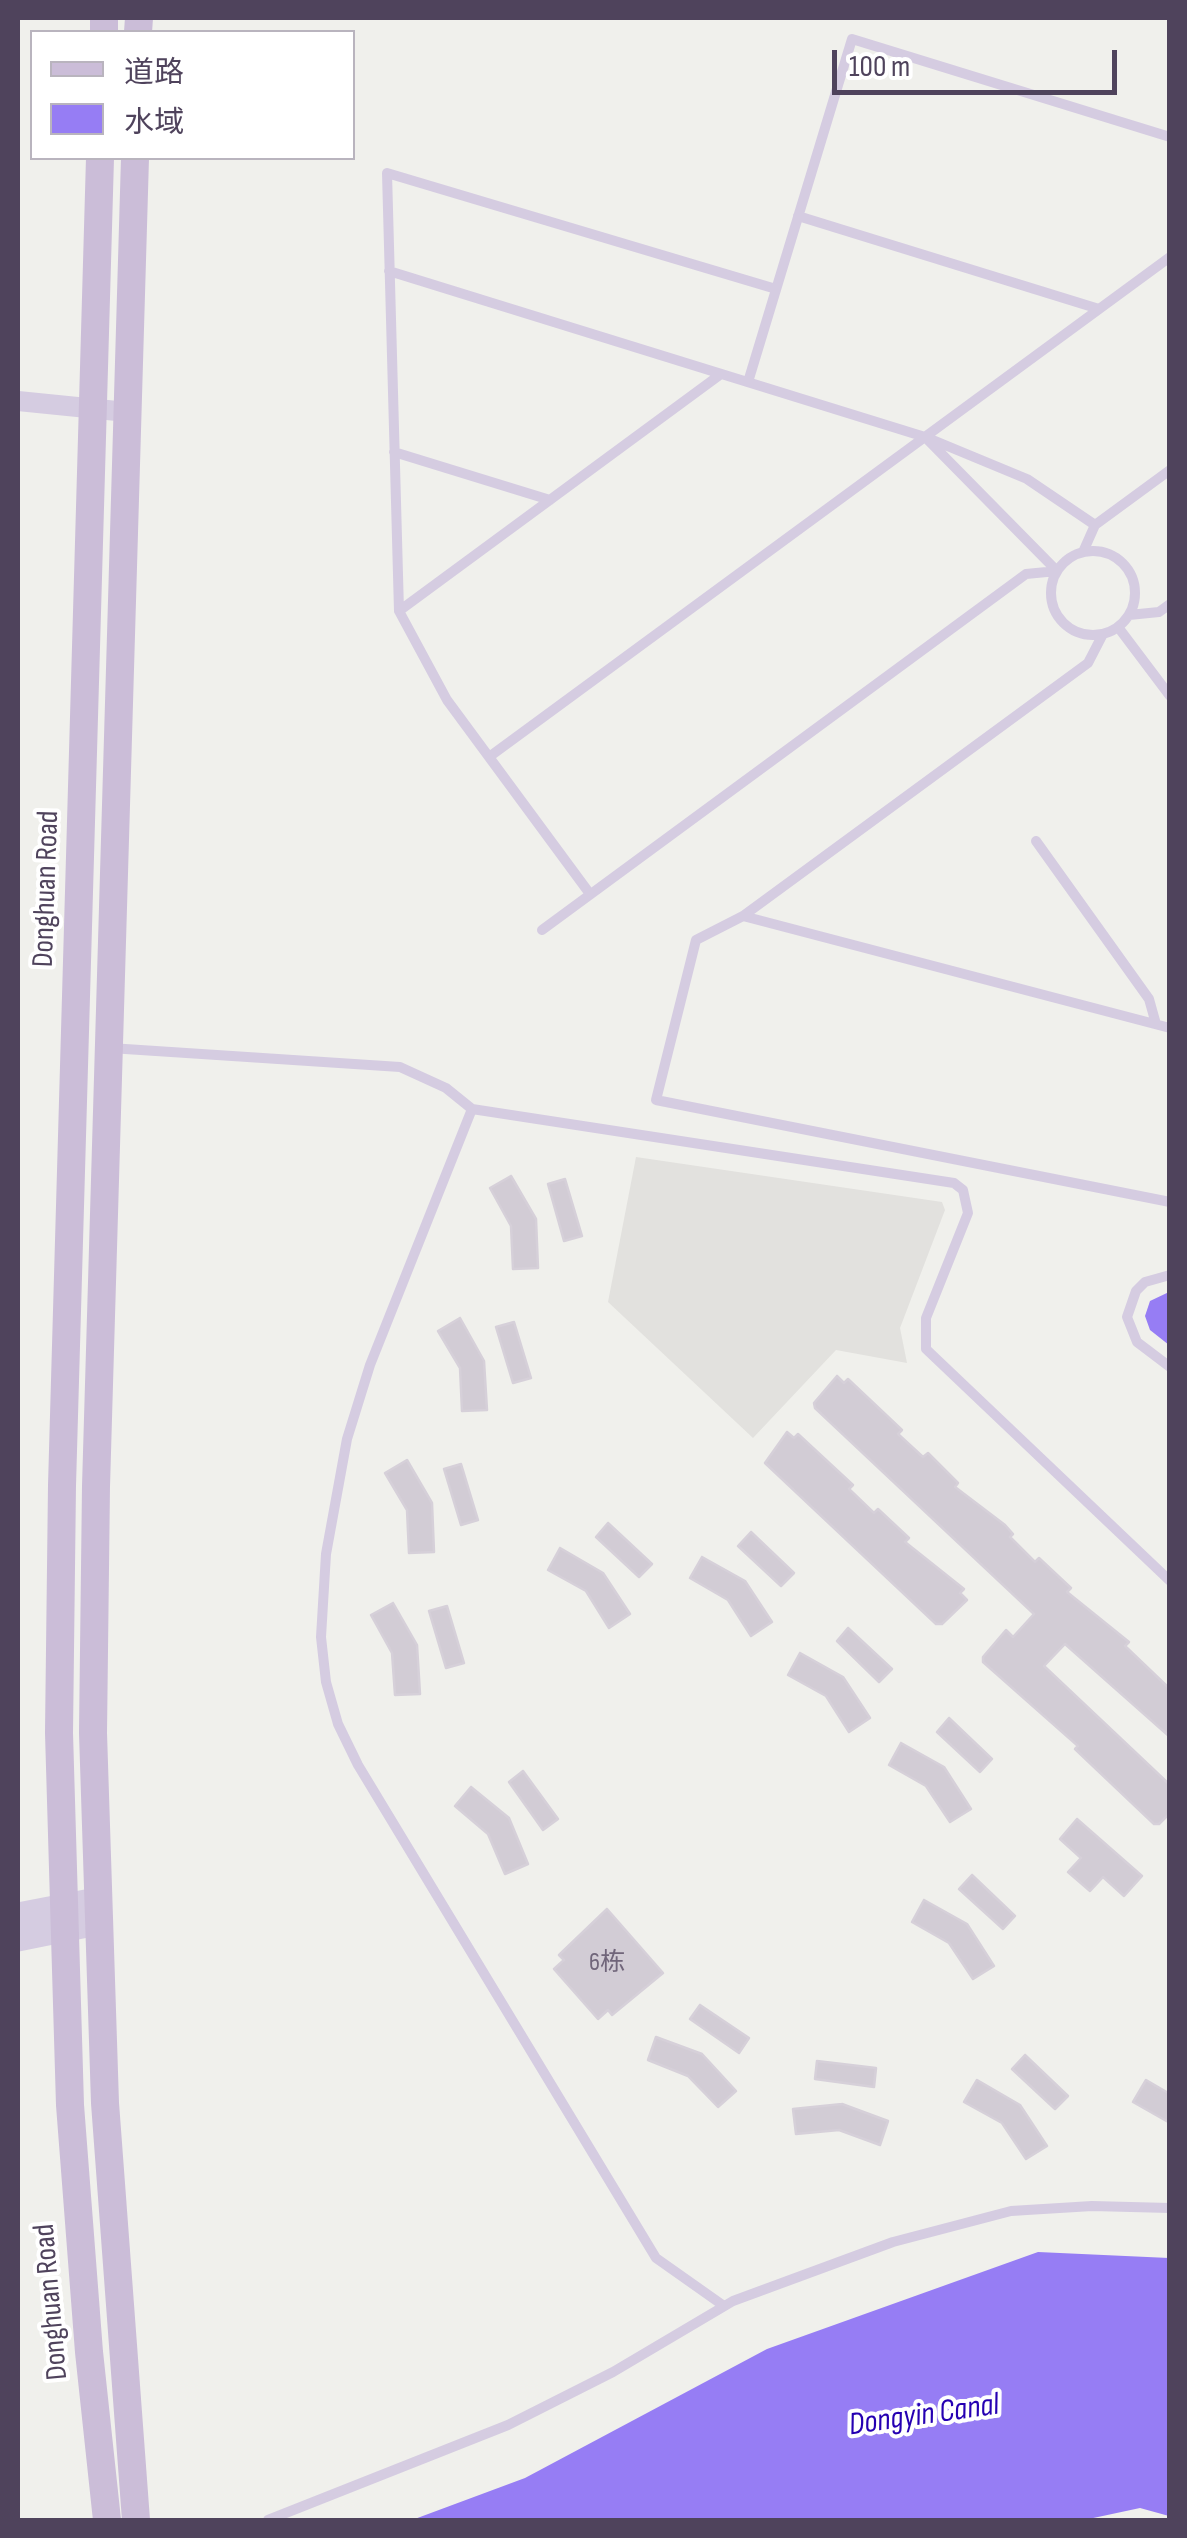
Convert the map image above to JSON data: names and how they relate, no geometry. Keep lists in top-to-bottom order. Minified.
{"streets":{"main road":["Donghuan Road"]},"water":["Dongyin Canal"],"house_numbers":["6栋"],"legend":["道路","水域"],"scale_bar":"100 m"}
